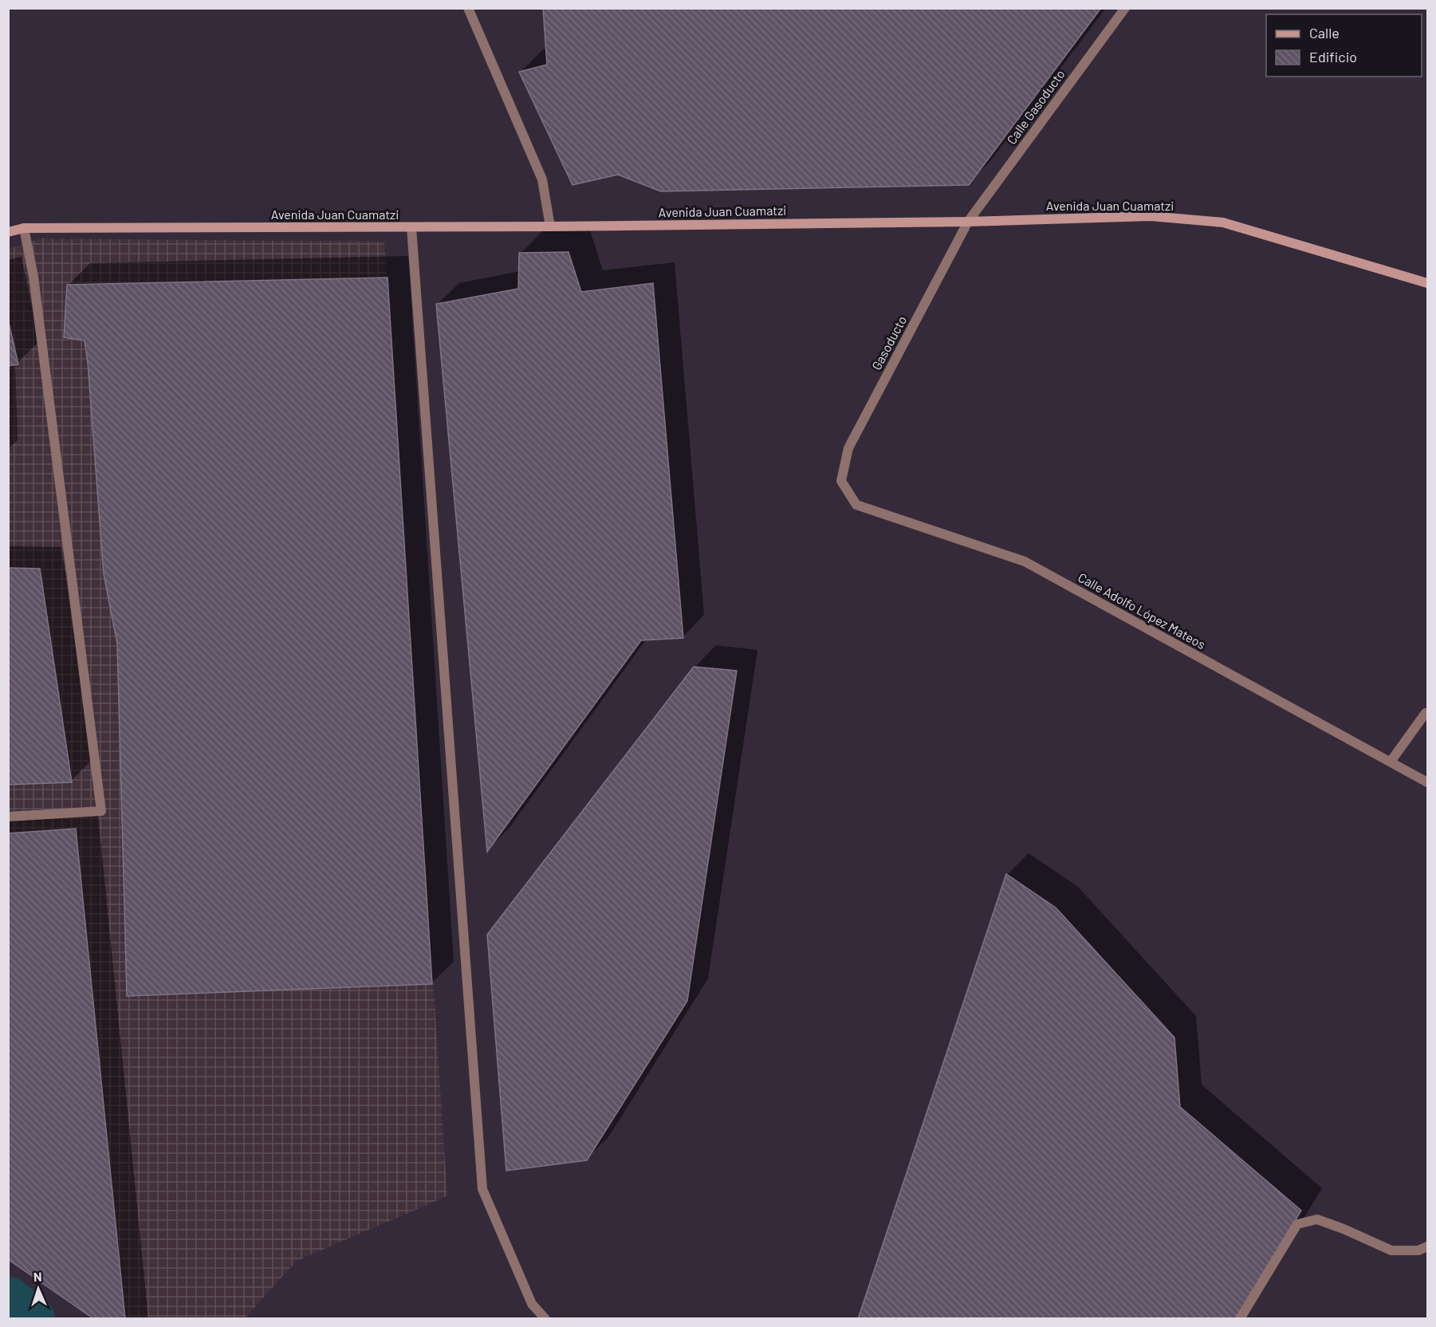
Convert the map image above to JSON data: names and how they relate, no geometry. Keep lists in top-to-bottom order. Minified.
{"streets":{"main road":["Avenida Juan Cuamatzi"],"street":["Calle Gasoducto","Gasoducto","Calle Adolfo López Mateos"]},"crossings":[["Calle Gasoducto","Avenida Juan Cuamatzi"],["Calle Gasoducto","Gasoducto"],["Avenida Juan Cuamatzi","Gasoducto"],["Gasoducto","Calle Adolfo López Mateos"]],"legend":["Calle","Edificio"],"north":"top"}
